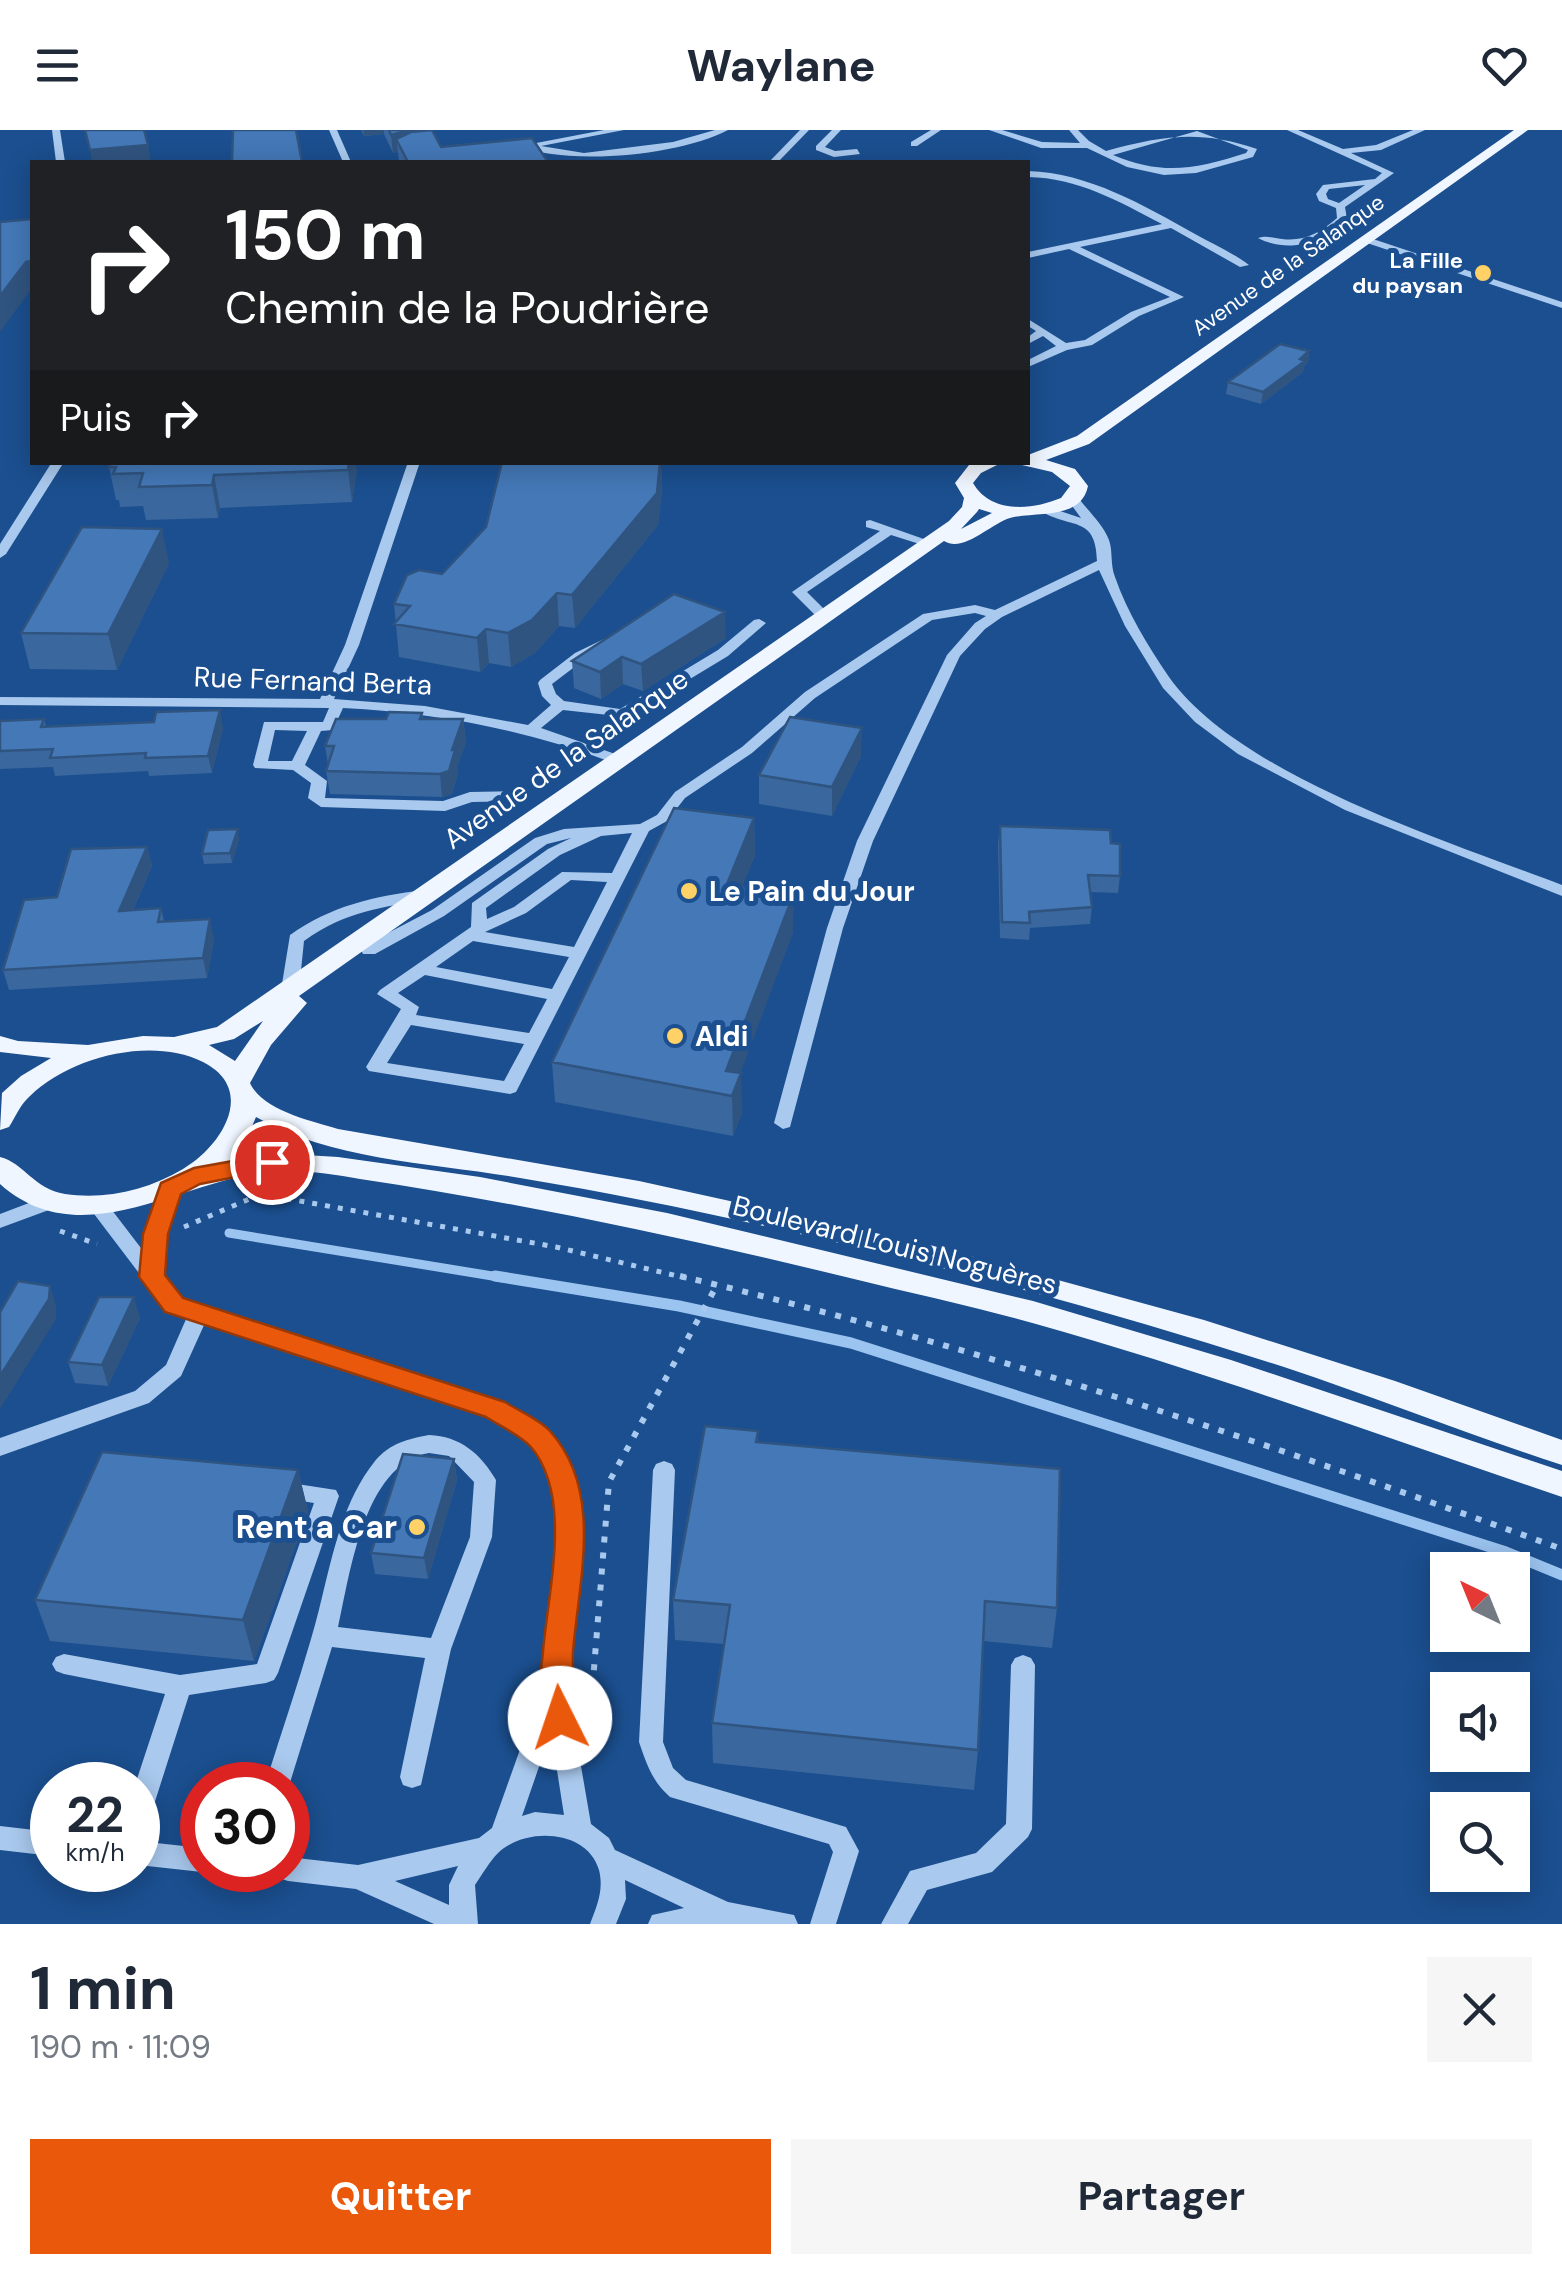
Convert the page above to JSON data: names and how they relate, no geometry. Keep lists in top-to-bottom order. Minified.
{"streets":{"main road":["Avenue de la Salanque","Boulevard Louis Noguères"],"street":["Rue Fernand Berta"]},"crossings":[["Avenue de la Salanque","Rue Fernand Berta"],["Avenue de la Salanque","Boulevard Louis Noguères"]],"places":["La Fille du paysan","Le Pain du Jour","Aldi","Rent a Car"],"north":"top left","page":{"header":"Waylane","turn":["150 m","Chemin de la Poudrière"],"then":"Puis","speed":"22 km/h","limit":"30","heading":["1 min","190 m · 11:09"],"buttons":["Quitter","Partager"]}}
